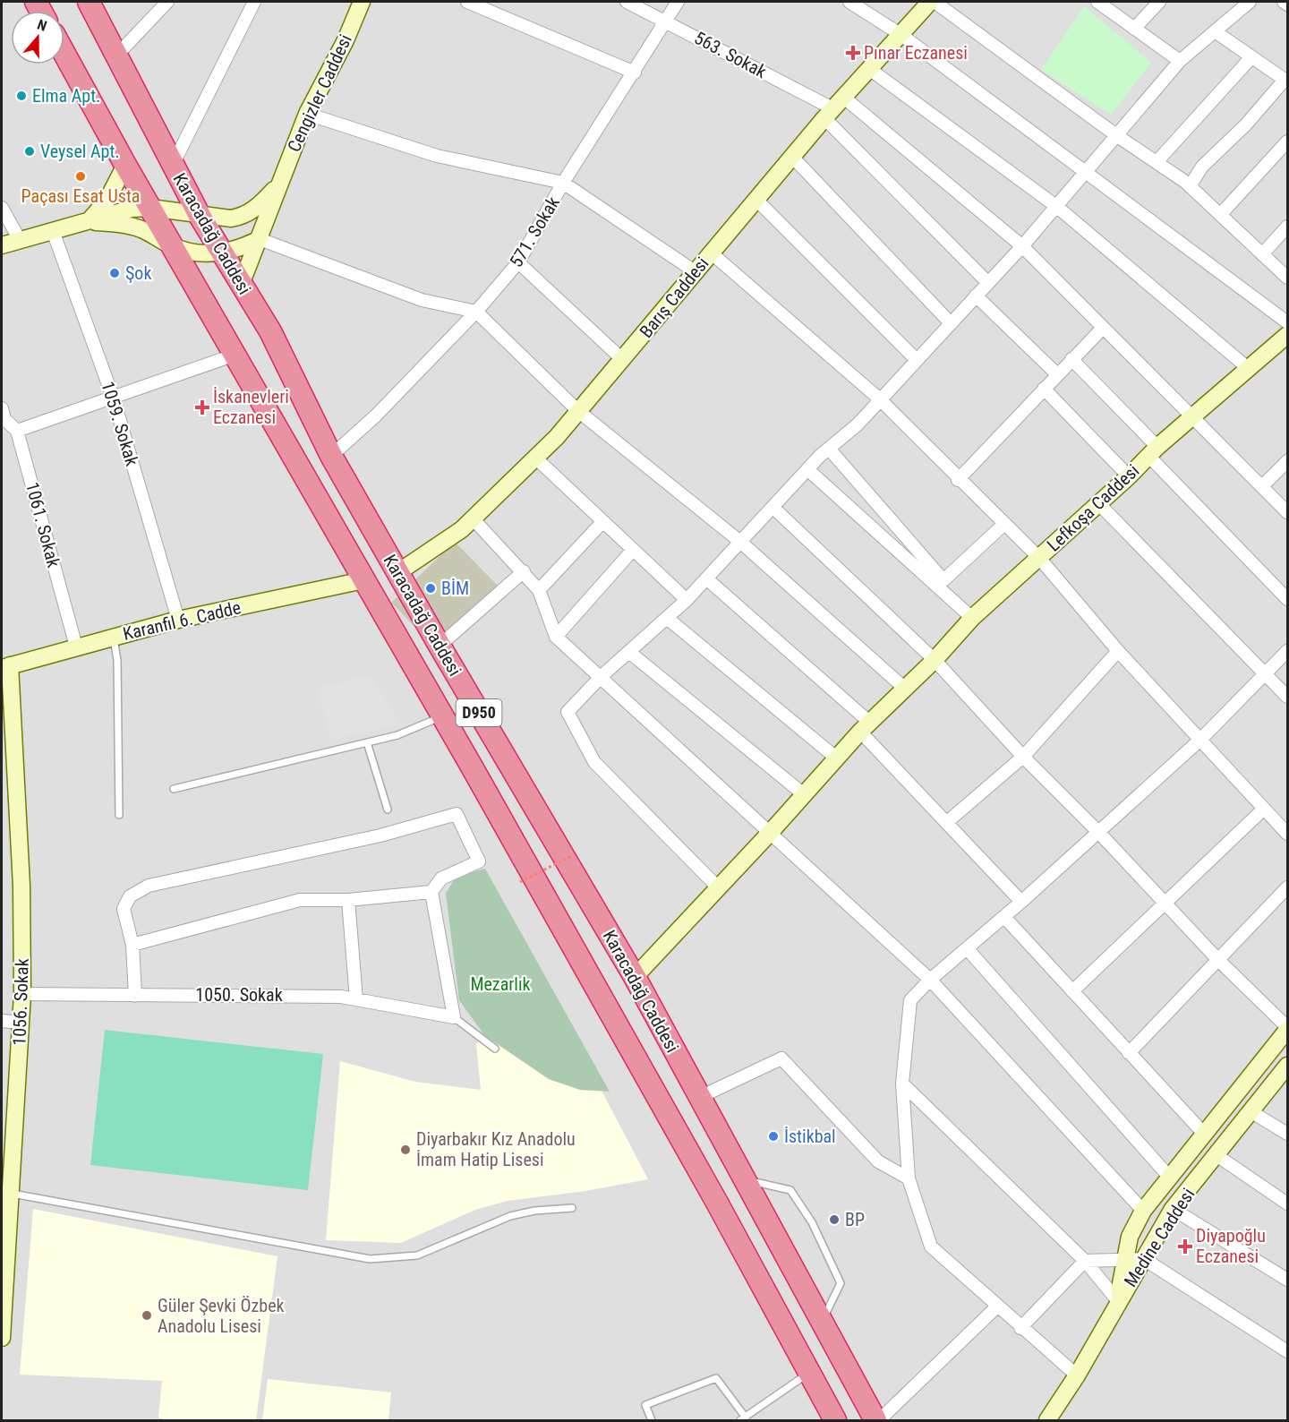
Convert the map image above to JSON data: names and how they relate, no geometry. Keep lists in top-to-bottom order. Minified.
{"streets":{"highway":["Karacadağ Caddesi","D950"],"street":["563. Sokak","Cengizler Caddesi","571. Sokak","Barış Caddesi","1059. Sokak","Lefkoşa Caddesi","1061. Sokak","Karanfil 6. Cadde","1050. Sokak","1056. Sokak","Medine Caddesi"]},"crossings":[["563. Sokak","571. Sokak"],["563. Sokak","Barış Caddesi"],["Cengizler Caddesi","Karacadağ Caddesi"],["571. Sokak","Karacadağ Caddesi"],["Karacadağ Caddesi","Barış Caddesi"],["Karacadağ Caddesi","Lefkoşa Caddesi"],["Karacadağ Caddesi","Karanfil 6. Cadde"],["1059. Sokak","Karanfil 6. Cadde"],["1061. Sokak","Karanfil 6. Cadde"],["Karanfil 6. Cadde","1056. Sokak"],["1050. Sokak","1056. Sokak"]],"parks":["Mezarlık"],"places":{"health":["Pınar Eczanesi","İskanevleri Eczanesi","Diyapoğlu Eczanesi"],"other":["Elma Apt.","Veysel Apt.","Paçası Esat Usta","Şok","BİM","İstikbal","Diyarbakır Kız Anadolu İmam Hatip Lisesi","BP","Güler Şevki Özbek Anadolu Lisesi"]},"north":"top"}
